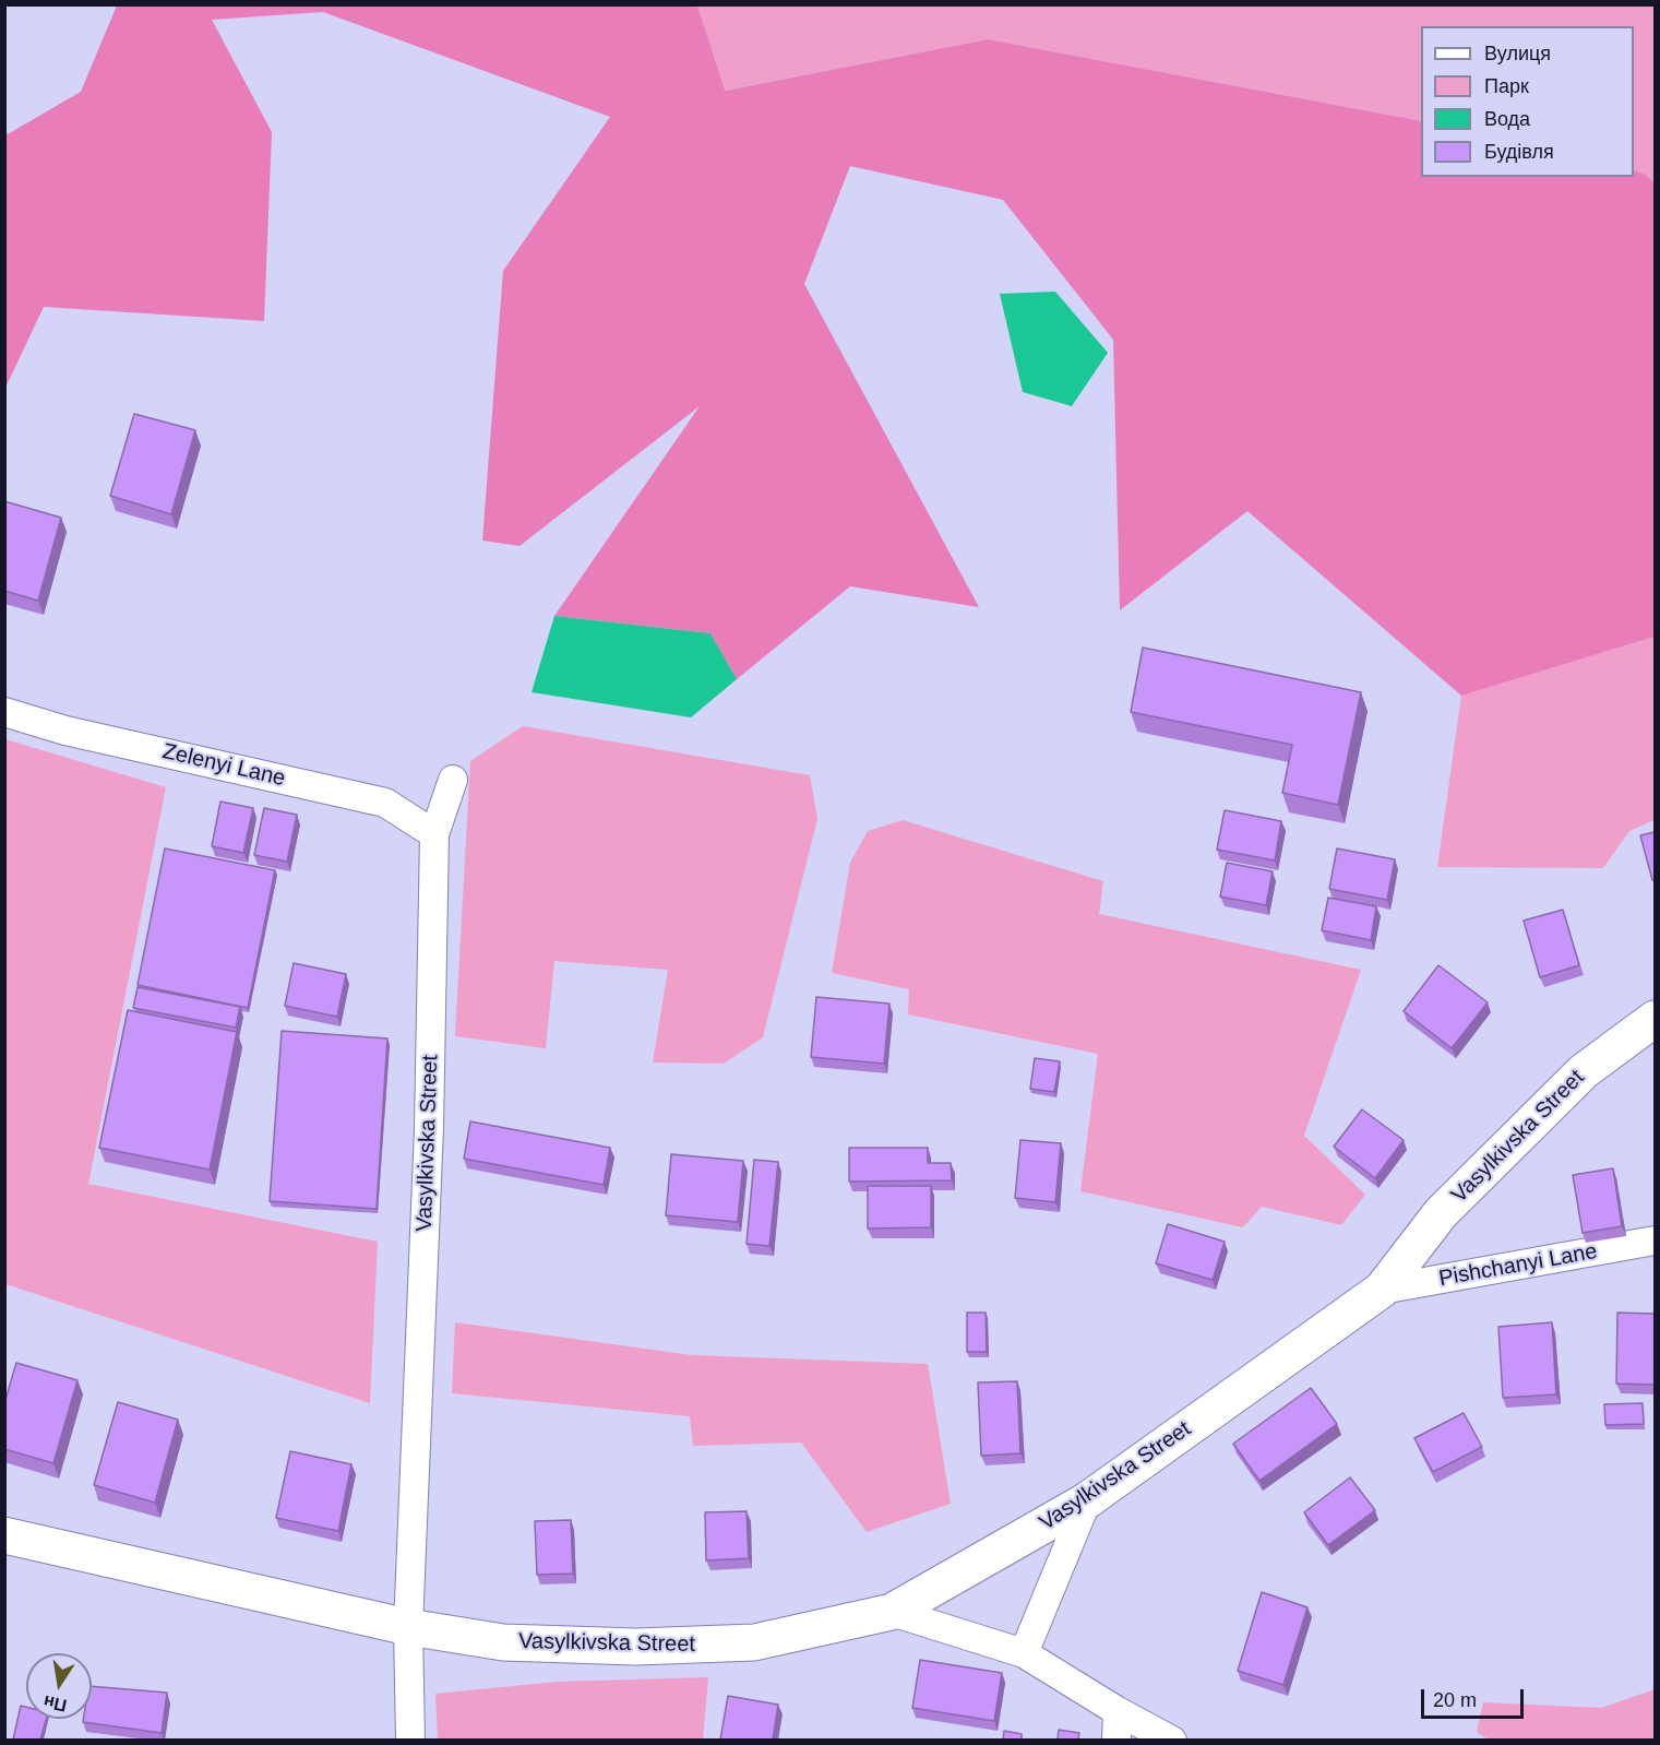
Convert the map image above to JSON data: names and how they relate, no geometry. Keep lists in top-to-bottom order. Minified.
{"streets":{"street":["Zelenyi Lane","Vasylkivska Street","Pishchanyi Lane"]},"crossings":[["Zelenyi Lane","Vasylkivska Street"],["Vasylkivska Street","Pishchanyi Lane"]],"legend":["Вулиця","Парк","Вода","Будівля"],"scale_bar":"20 m","north":"bottom"}
